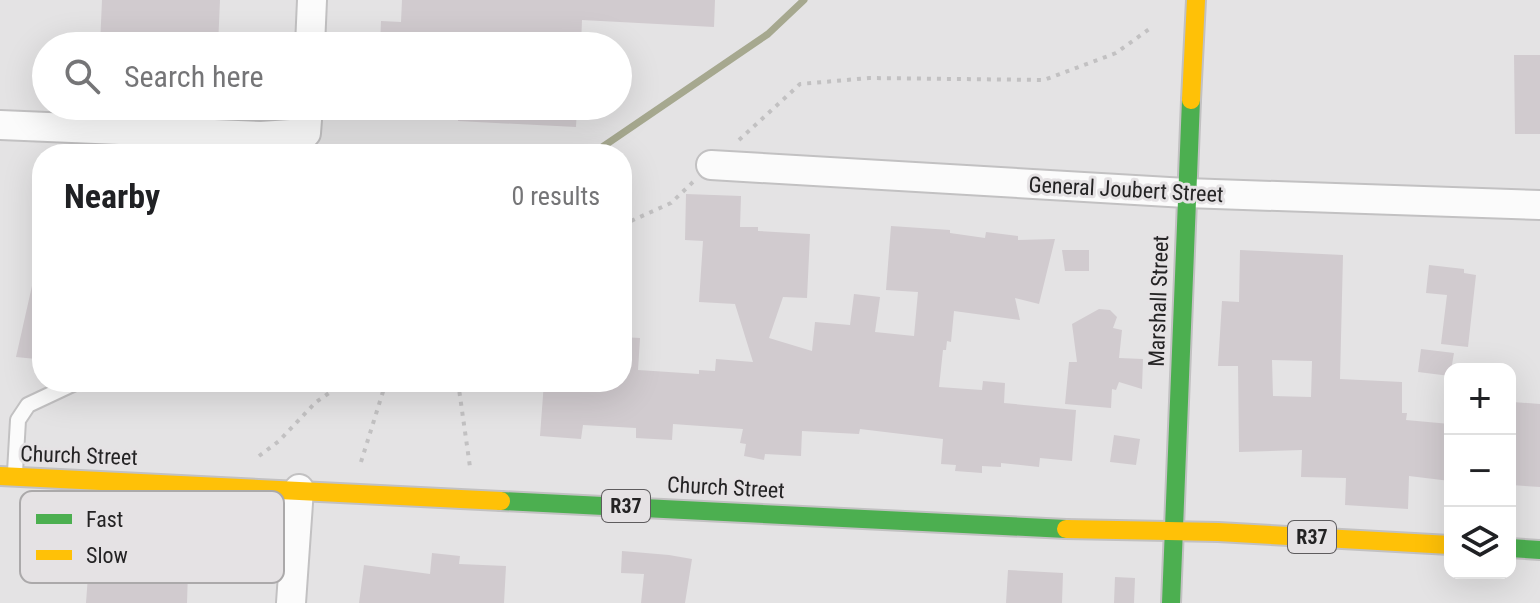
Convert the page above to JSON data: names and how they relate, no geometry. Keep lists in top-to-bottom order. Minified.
{"streets":{"main road":["Marshall Street","Church Street","R37"],"street":["General Joubert Street"]},"crossings":[["General Joubert Street","Marshall Street"],["Marshall Street","Church Street"]],"legend":["Fast","Slow"],"page":{"search":"Search here","heading":["Nearby","0 results"],"map_buttons":["+","−"]}}
